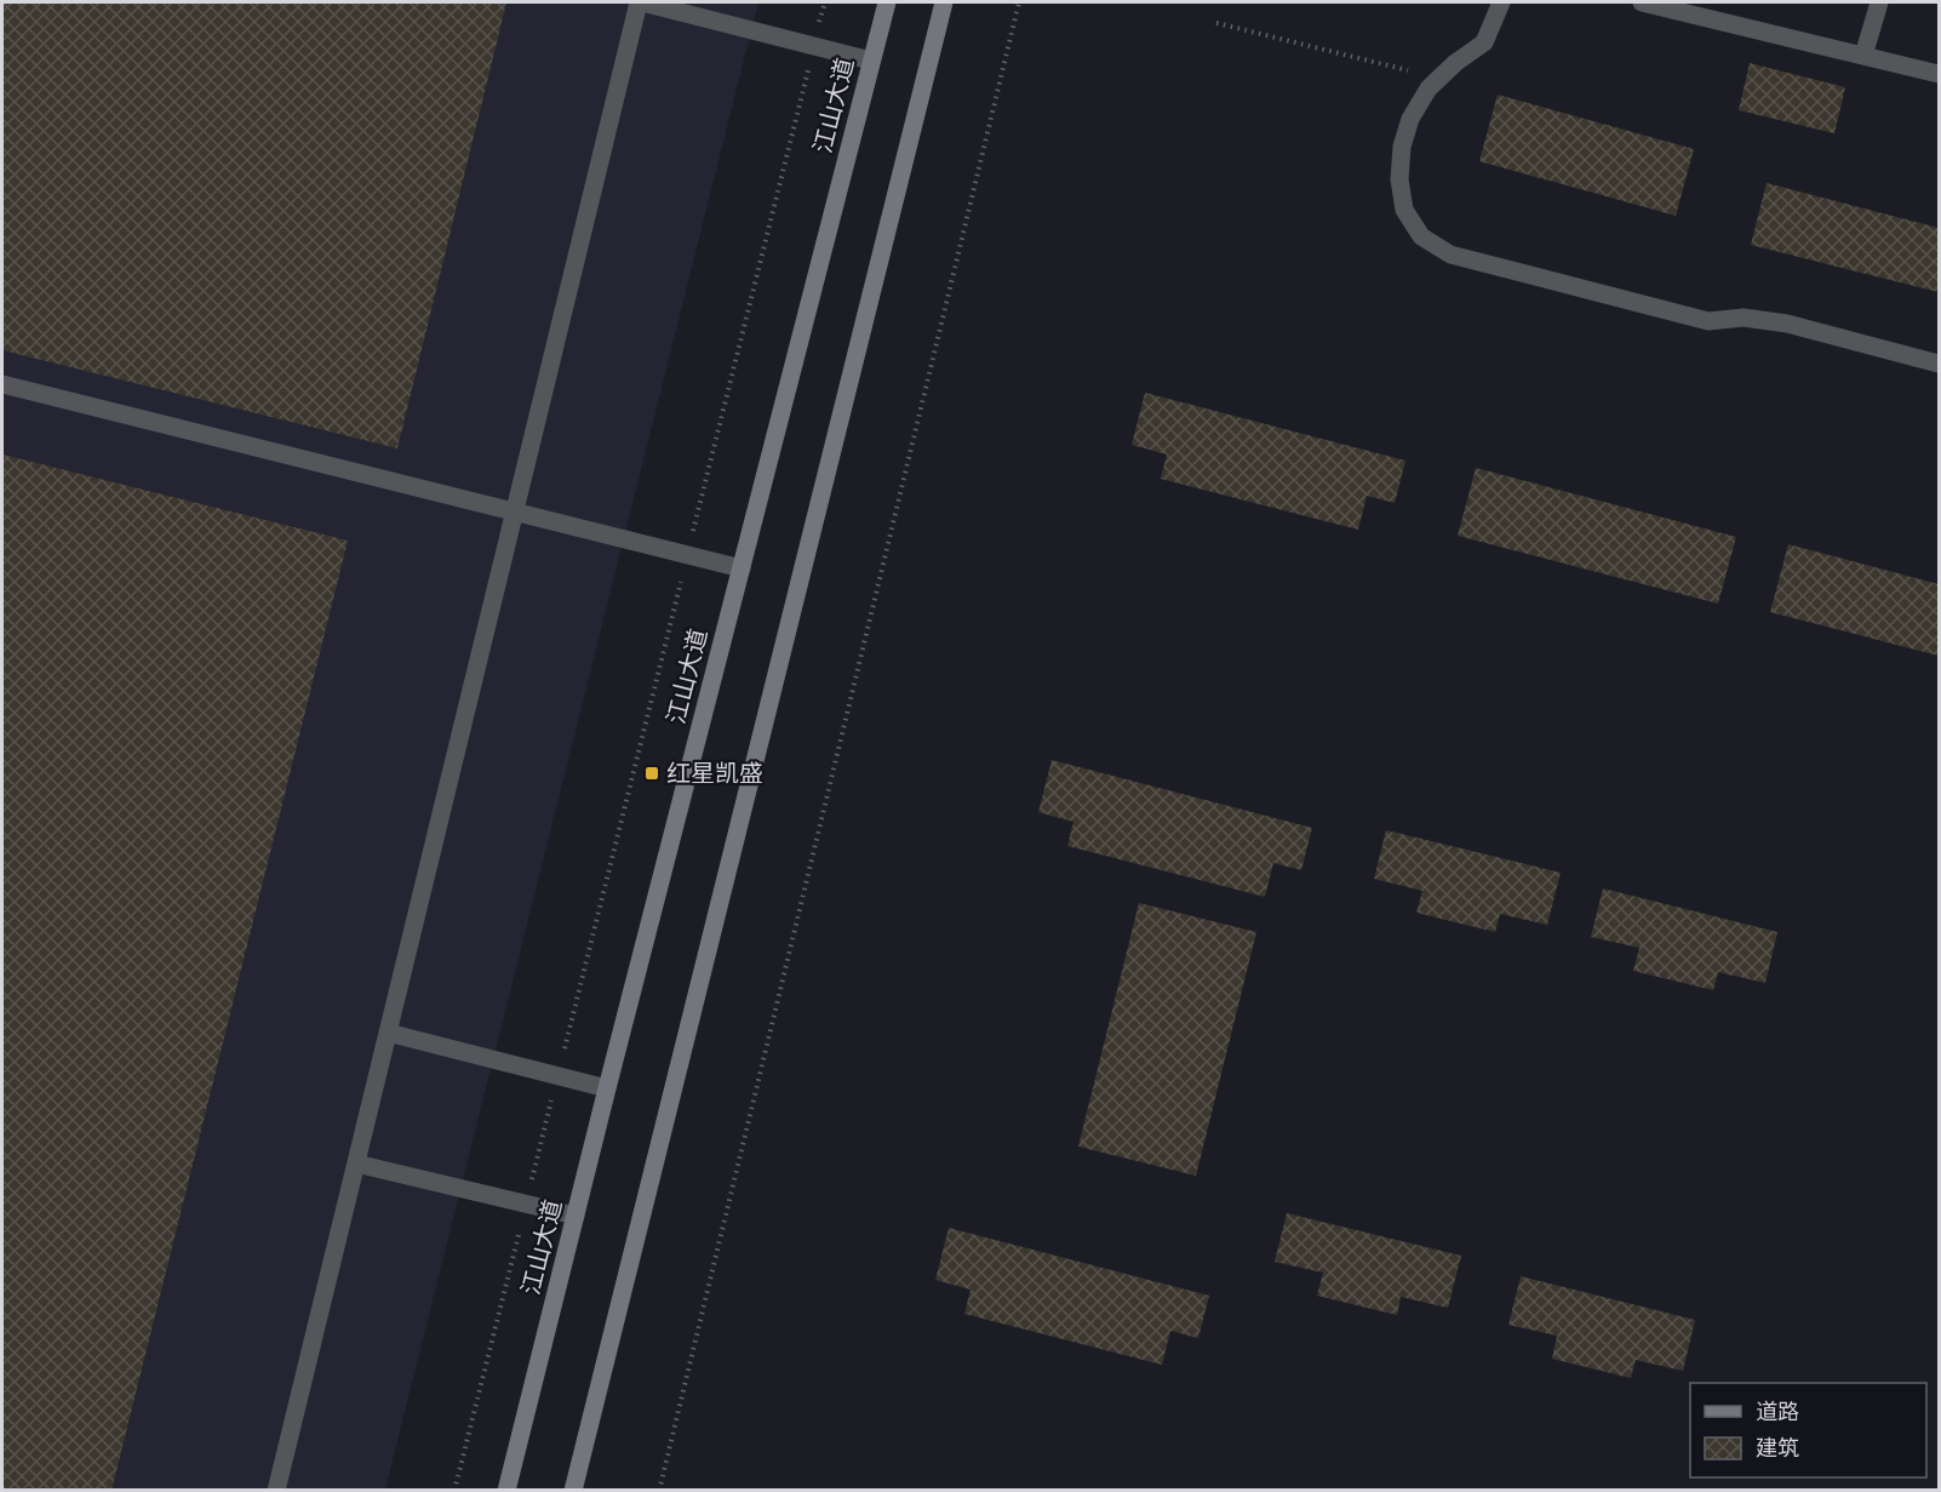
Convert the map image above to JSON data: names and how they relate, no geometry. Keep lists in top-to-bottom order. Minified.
{"streets":{"main road":["江山大道"]},"places":{"transit":["红星凯盛"]},"legend":["道路","建筑"]}
